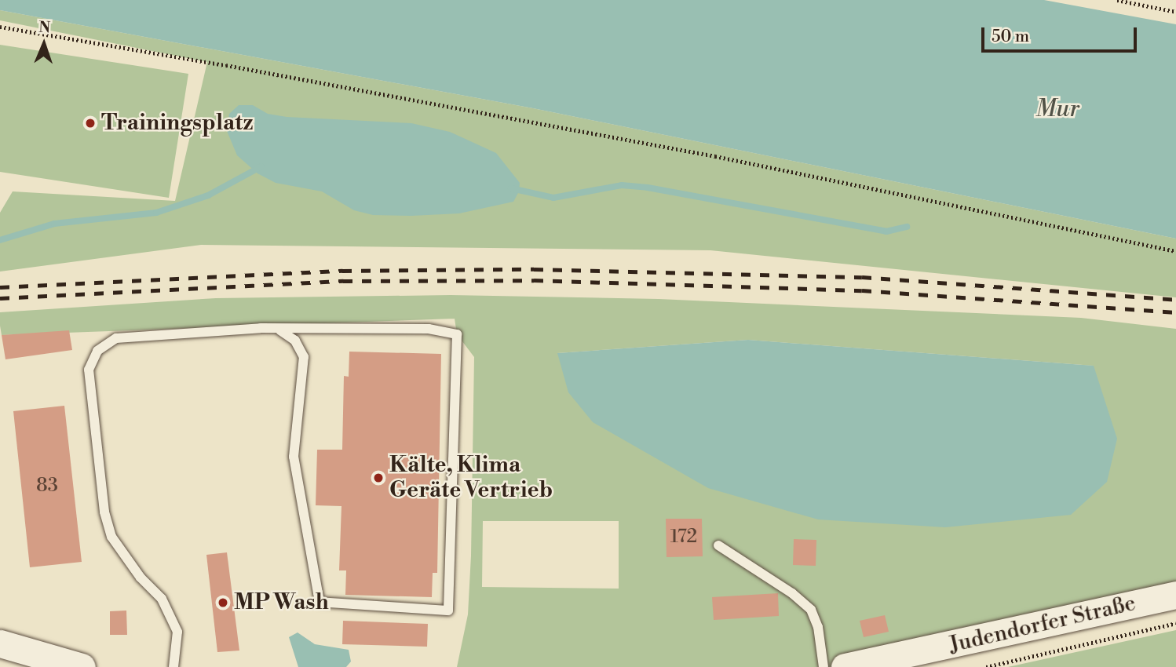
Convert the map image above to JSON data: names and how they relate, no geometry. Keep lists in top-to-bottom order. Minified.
{"streets":{"main road":["Judendorfer Straße"]},"water":["Mur"],"places":["Trainingsplatz","Kälte, Klima Geräte Vertrieb","MP Wash"],"house_numbers":["83","172"],"scale_bar":"50 m","north":"top"}
